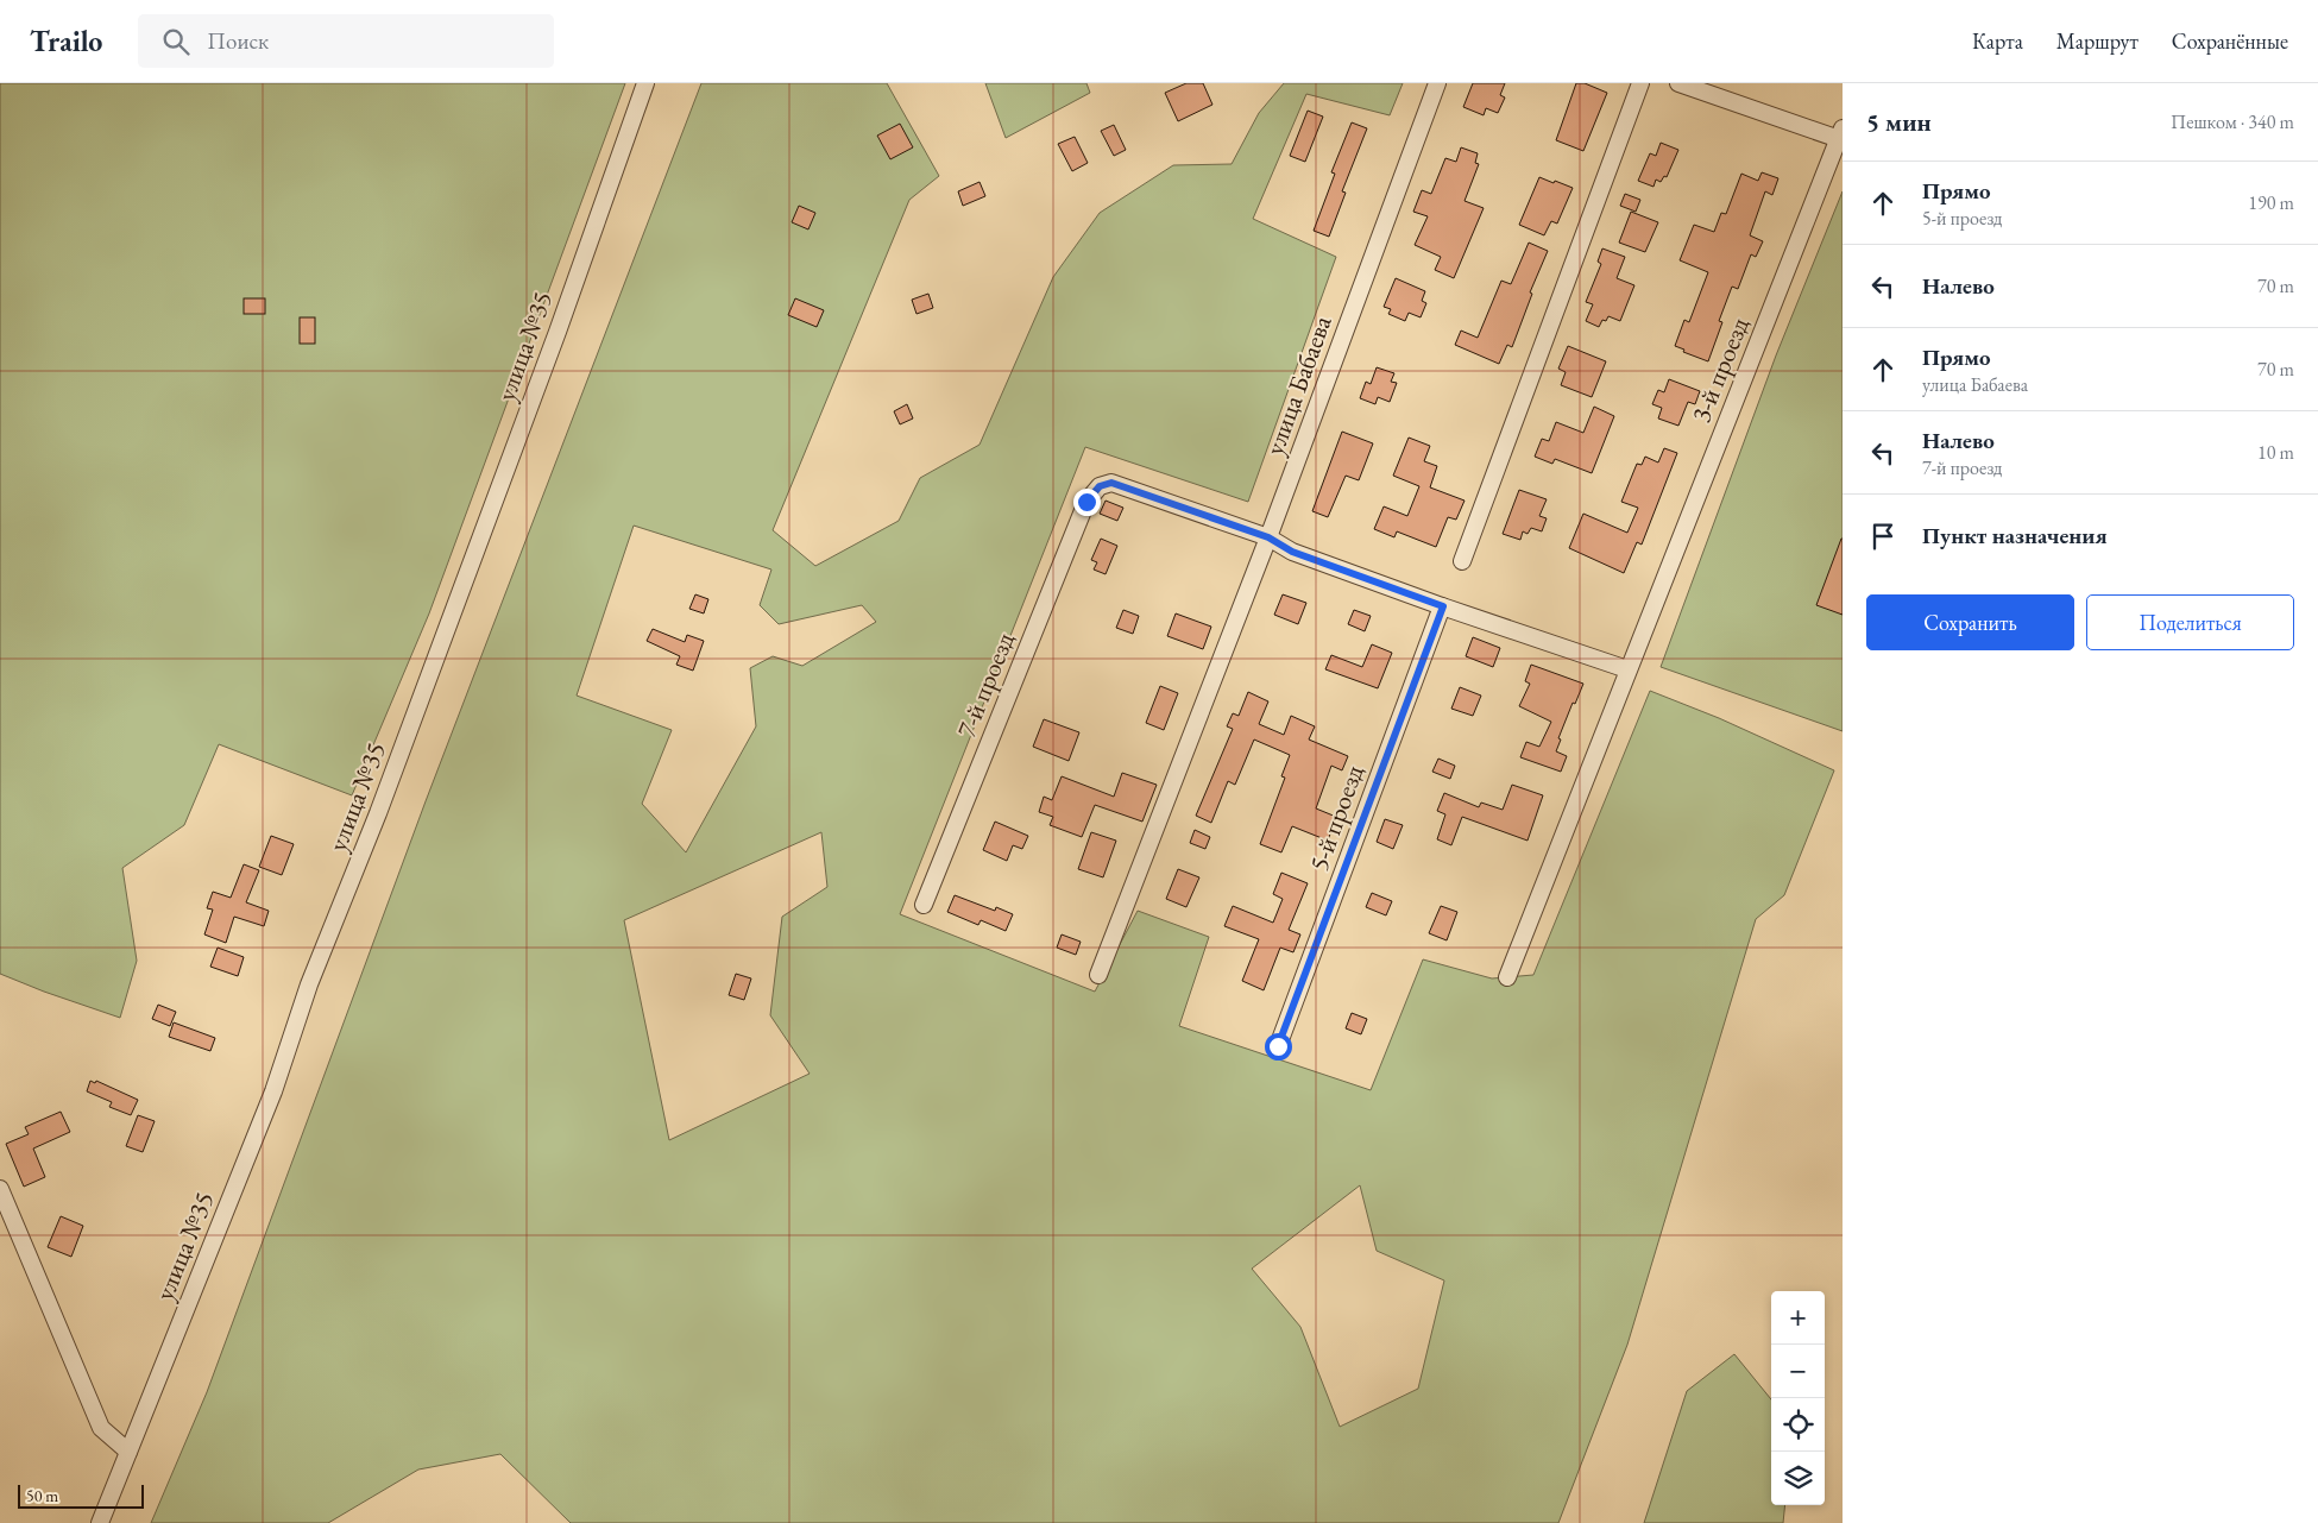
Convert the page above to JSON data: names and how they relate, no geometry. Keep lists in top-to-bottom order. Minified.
{"streets":{"street":["улица №35","3-й проезд","улица Бабаева","7-й проезд","5-й проезд"]},"crossings":[["улица Бабаева","7-й проезд"]],"scale_bar":"50 m","page":{"header":"Trailo","search":"Поиск","nav":["Карта","Маршрут","Сохранённые"],"heading":["5 мин","Пешком · 340 m"],"list":[["Прямо","5-й проезд","190 m"],["Налево","70 m"],["Прямо","улица Бабаева","70 m"],["Налево","7-й проезд","10 m"],"Пункт назначения"],"buttons":["Сохранить","Поделиться"],"map_buttons":["+","−"],"scale":"50 m"}}
